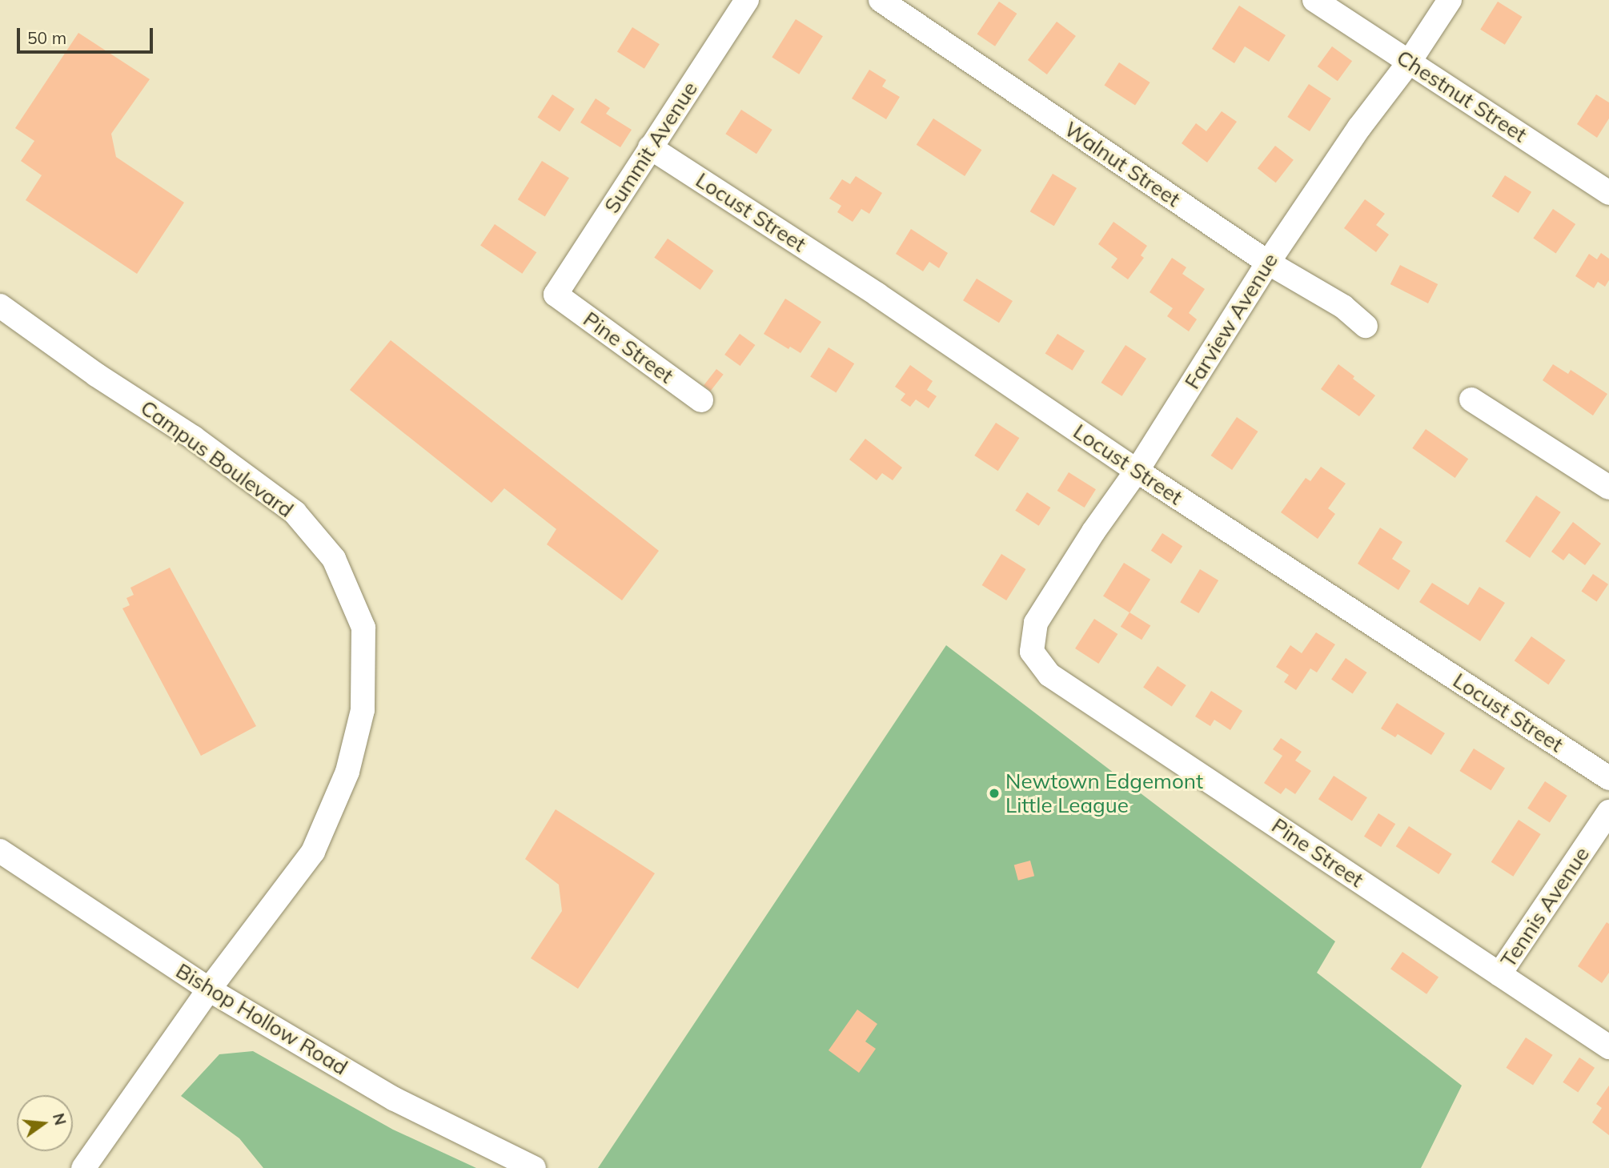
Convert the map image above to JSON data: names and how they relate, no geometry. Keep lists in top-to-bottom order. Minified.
{"streets":{"street":["Chestnut Street","Summit Avenue","Walnut Street","Locust Street","Farview Avenue","Pine Street","Campus Boulevard","Tennis Avenue","Bishop Hollow Road"]},"crossings":[["Chestnut Street","Farview Avenue"],["Summit Avenue","Locust Street"],["Summit Avenue","Pine Street"],["Walnut Street","Farview Avenue"],["Locust Street","Farview Avenue"],["Farview Avenue","Pine Street"],["Pine Street","Tennis Avenue"],["Campus Boulevard","Bishop Hollow Road"]],"places":["Newtown Edgemont Little League"],"scale_bar":"50 m","north":"right"}
